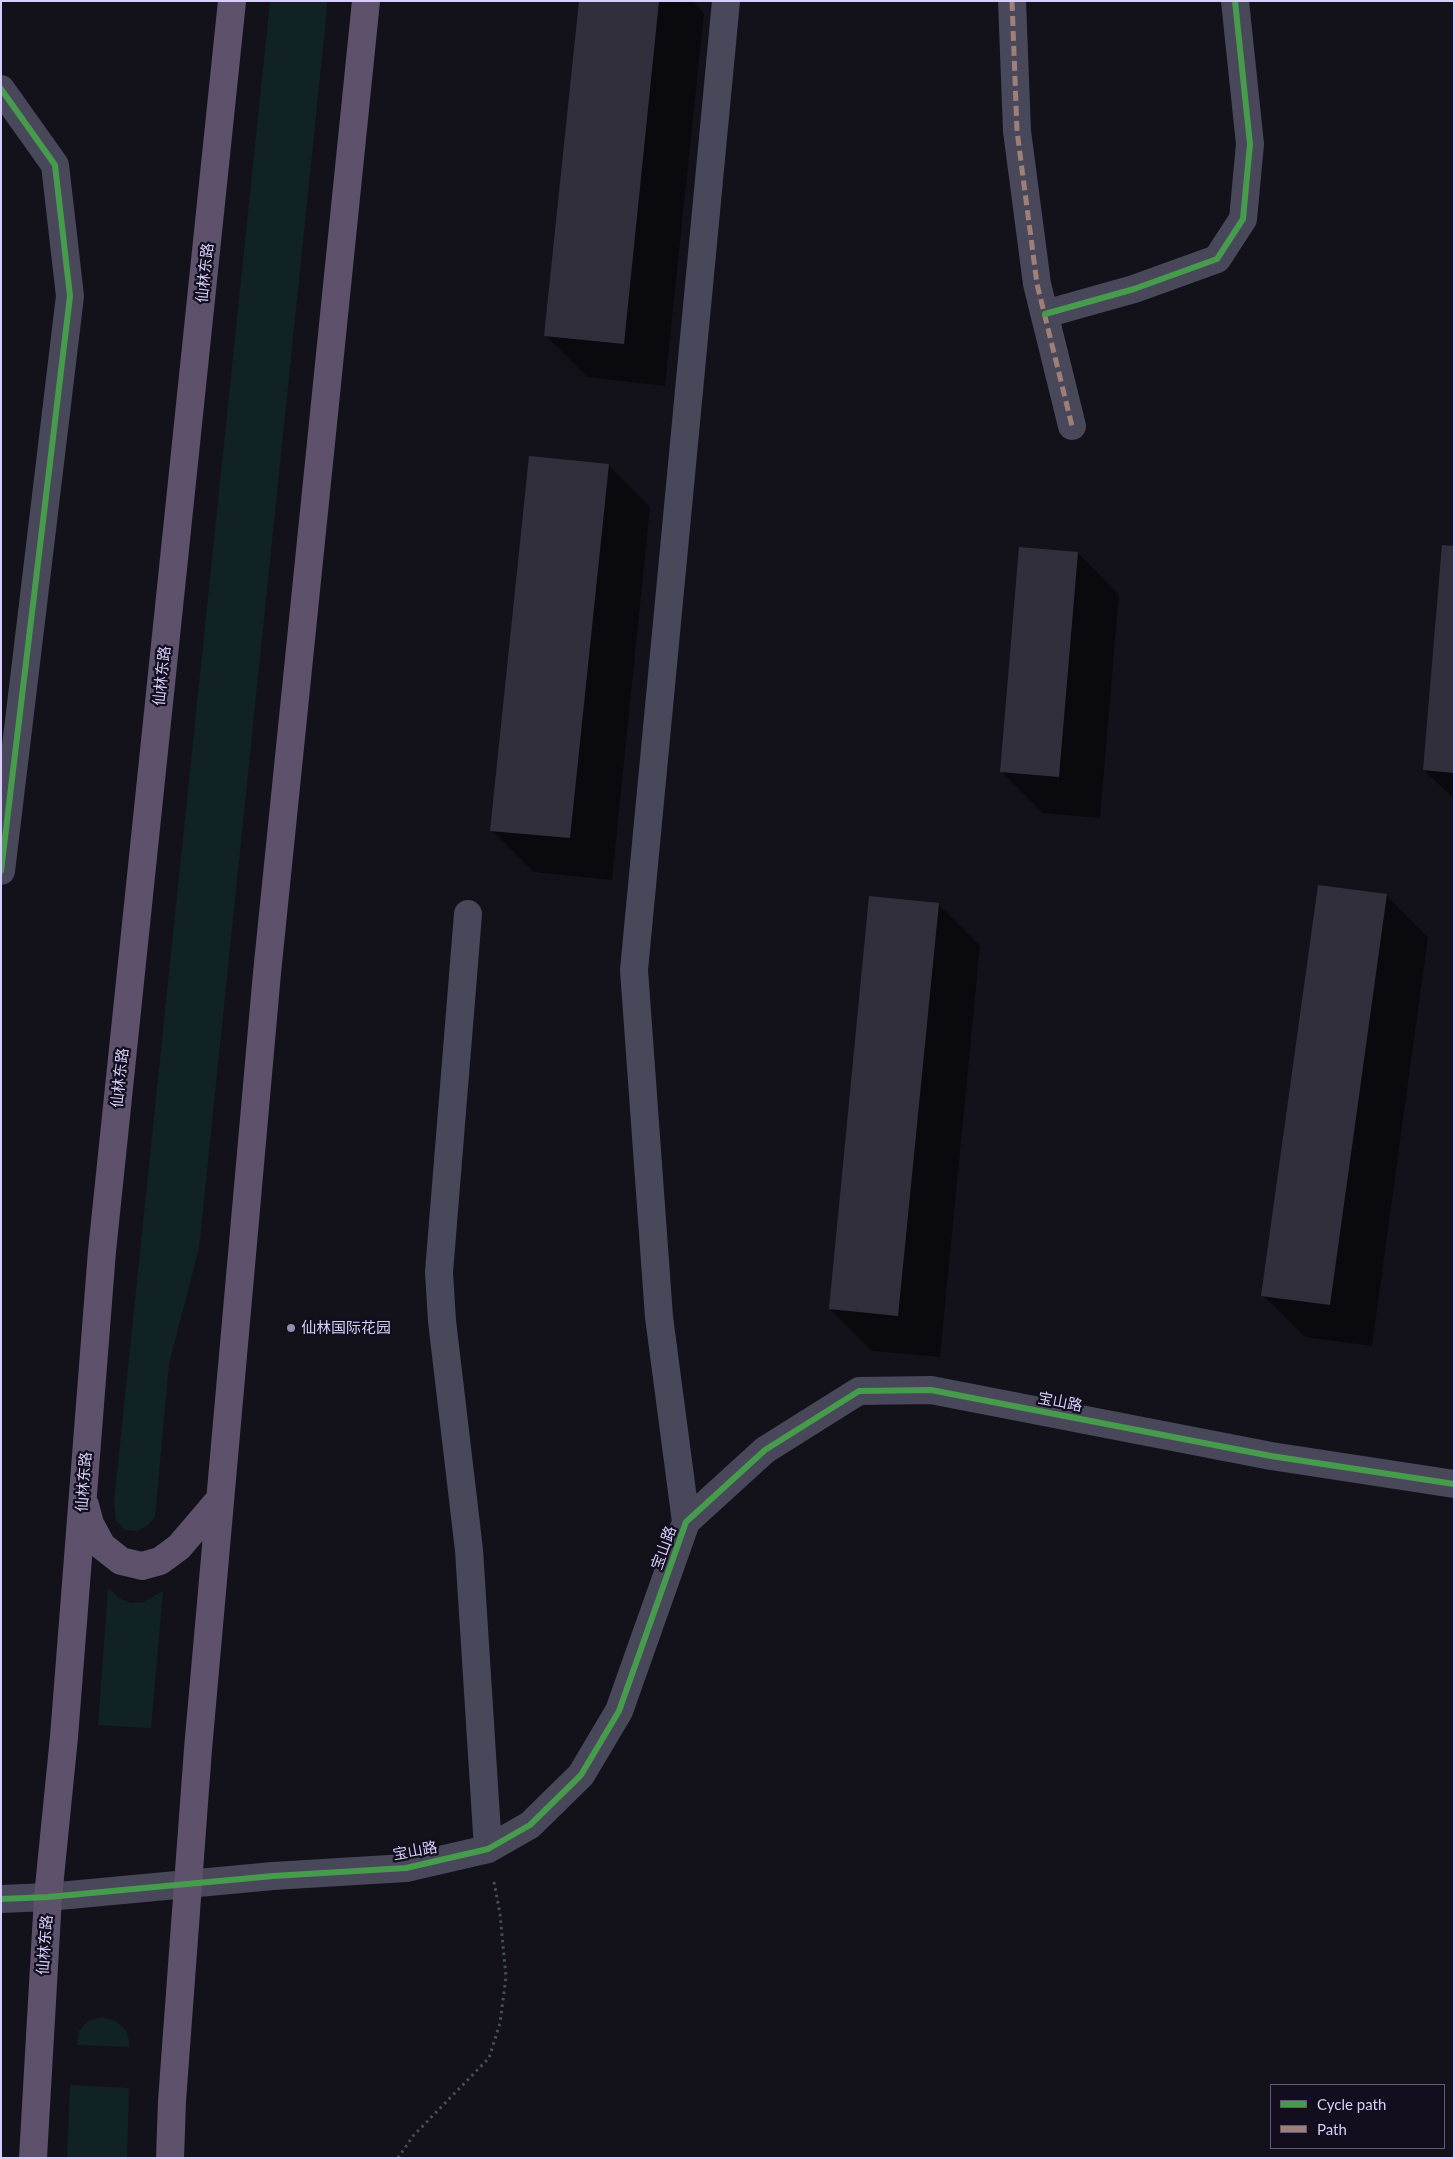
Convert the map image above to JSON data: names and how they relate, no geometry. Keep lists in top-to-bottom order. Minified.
{"streets":{"main road":["仙林东路"],"street":["宝山路"]},"crossings":[["仙林东路","宝山路"]],"places":["仙林国际花园"],"legend":["Cycle path","Path"]}
